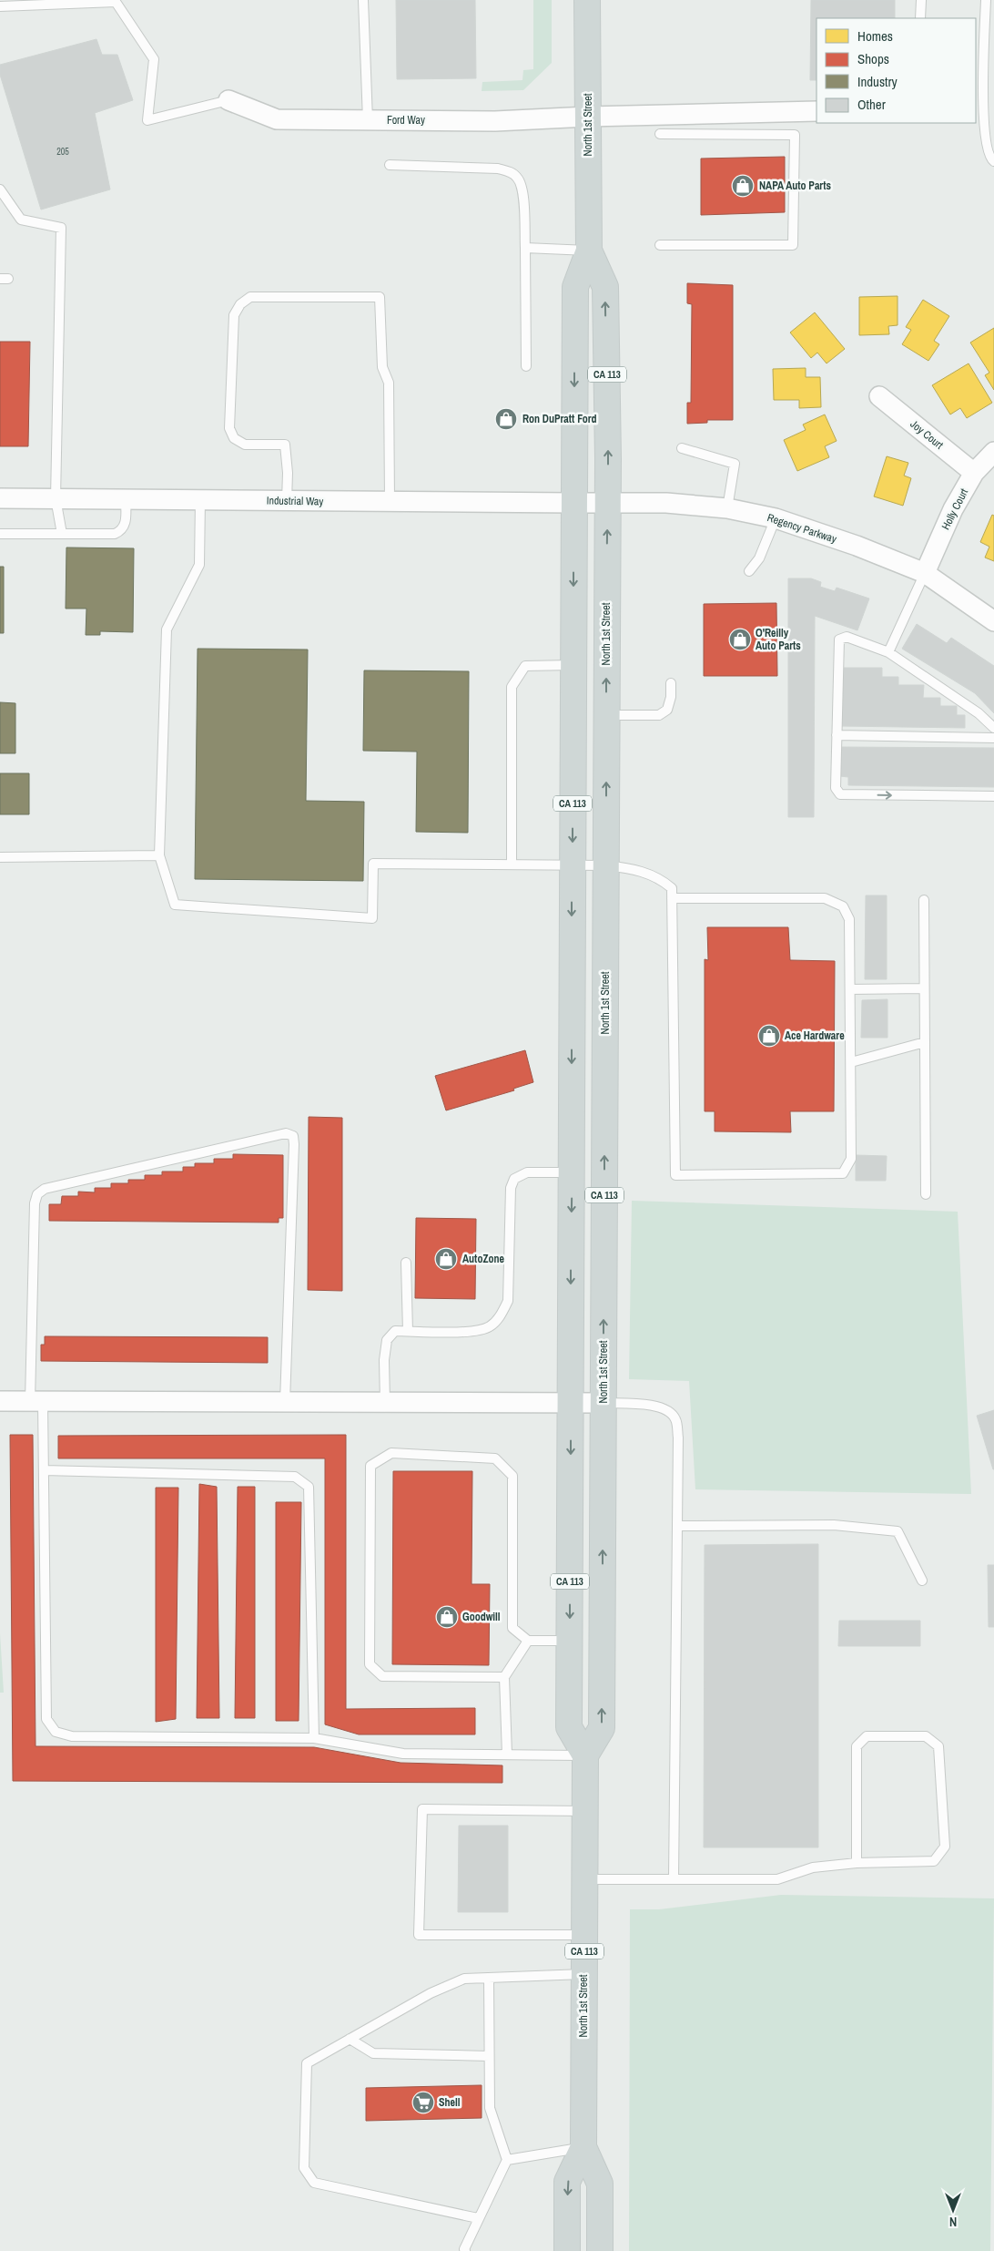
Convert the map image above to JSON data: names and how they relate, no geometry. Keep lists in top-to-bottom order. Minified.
{"streets":{"main road":["North 1st Street","CA 113"],"street":["Ford Way","Joy Court","Industrial Way","Holly Court","Regency Parkway"]},"crossings":[["Ford Way","North 1st Street"],["North 1st Street","Industrial Way"],["North 1st Street","Regency Parkway"],["Joy Court","Holly Court"],["Industrial Way","Regency Parkway"],["Holly Court","Regency Parkway"]],"places":{"shop":["NAPA Auto Parts","Ron DuPratt Ford","O'Reilly Auto Parts","Ace Hardware","AutoZone","Goodwill"],"supermarket":["Shell"]},"house_numbers":["205"],"legend":["Homes","Shops","Industry","Other"],"north":"bottom"}
